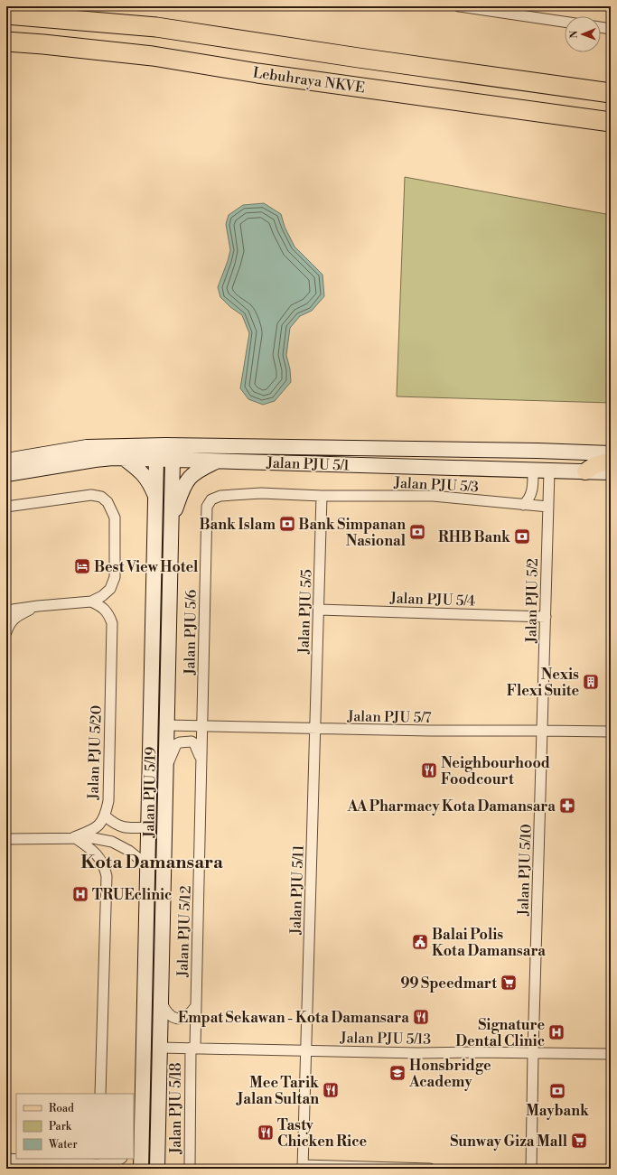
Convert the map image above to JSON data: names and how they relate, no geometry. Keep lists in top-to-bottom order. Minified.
{"streets":{"highway":["Lebuhraya NKVE"],"street":["Jalan PJU 5/1","Jalan PJU 5/3","Jalan PJU 5/4","Jalan PJU 5/2","Jalan PJU 5/5","Jalan PJU 5/6","Jalan PJU 5/7","Jalan PJU 5/20","Jalan PJU 5/19","Jalan PJU 5/10","Jalan PJU 5/11","Jalan PJU 5/12","Jalan PJU 5/13","Jalan PJU 5/18"]},"crossings":[["Jalan PJU 5/1","Jalan PJU 5/2"],["Jalan PJU 5/1","Jalan PJU 5/19"],["Jalan PJU 5/3","Jalan PJU 5/2"],["Jalan PJU 5/3","Jalan PJU 5/5"],["Jalan PJU 5/3","Jalan PJU 5/6"],["Jalan PJU 5/4","Jalan PJU 5/2"],["Jalan PJU 5/4","Jalan PJU 5/5"],["Jalan PJU 5/2","Jalan PJU 5/7"],["Jalan PJU 5/2","Jalan PJU 5/10"],["Jalan PJU 5/5","Jalan PJU 5/6"],["Jalan PJU 5/5","Jalan PJU 5/7"],["Jalan PJU 5/5","Jalan PJU 5/11"],["Jalan PJU 5/6","Jalan PJU 5/7"],["Jalan PJU 5/6","Jalan PJU 5/12"],["Jalan PJU 5/7","Jalan PJU 5/19"],["Jalan PJU 5/7","Jalan PJU 5/10"],["Jalan PJU 5/7","Jalan PJU 5/11"],["Jalan PJU 5/7","Jalan PJU 5/12"],["Jalan PJU 5/19","Jalan PJU 5/13"],["Jalan PJU 5/10","Jalan PJU 5/13"],["Jalan PJU 5/11","Jalan PJU 5/13"],["Jalan PJU 5/12","Jalan PJU 5/13"],["Jalan PJU 5/12","Jalan PJU 5/18"],["Jalan PJU 5/13","Jalan PJU 5/18"]],"districts":["Kota Damansara"],"places":{"bank":["Bank Islam","Bank Simpanan Nasional","RHB Bank","Maybank"],"hotel":["Best View Hotel"],"building":["Nexis Flexi Suite"],"restaurant":["Neighbourhood Foodcourt","Empat Sekawan - Kota Damansara","Mee Tarik Jalan Sultan","Tasty Chicken Rice"],"pharmacy":["AA Pharmacy Kota Damansara"],"hospital":["TRUEclinic","Signature Dental Clinic"],"public building":["Balai Polis Kota Damansara"],"supermarket":["99 Speedmart","Sunway Giza Mall"],"school or university":["Honsbridge Academy"]},"legend":["Road","Park","Water"],"north":"left"}
